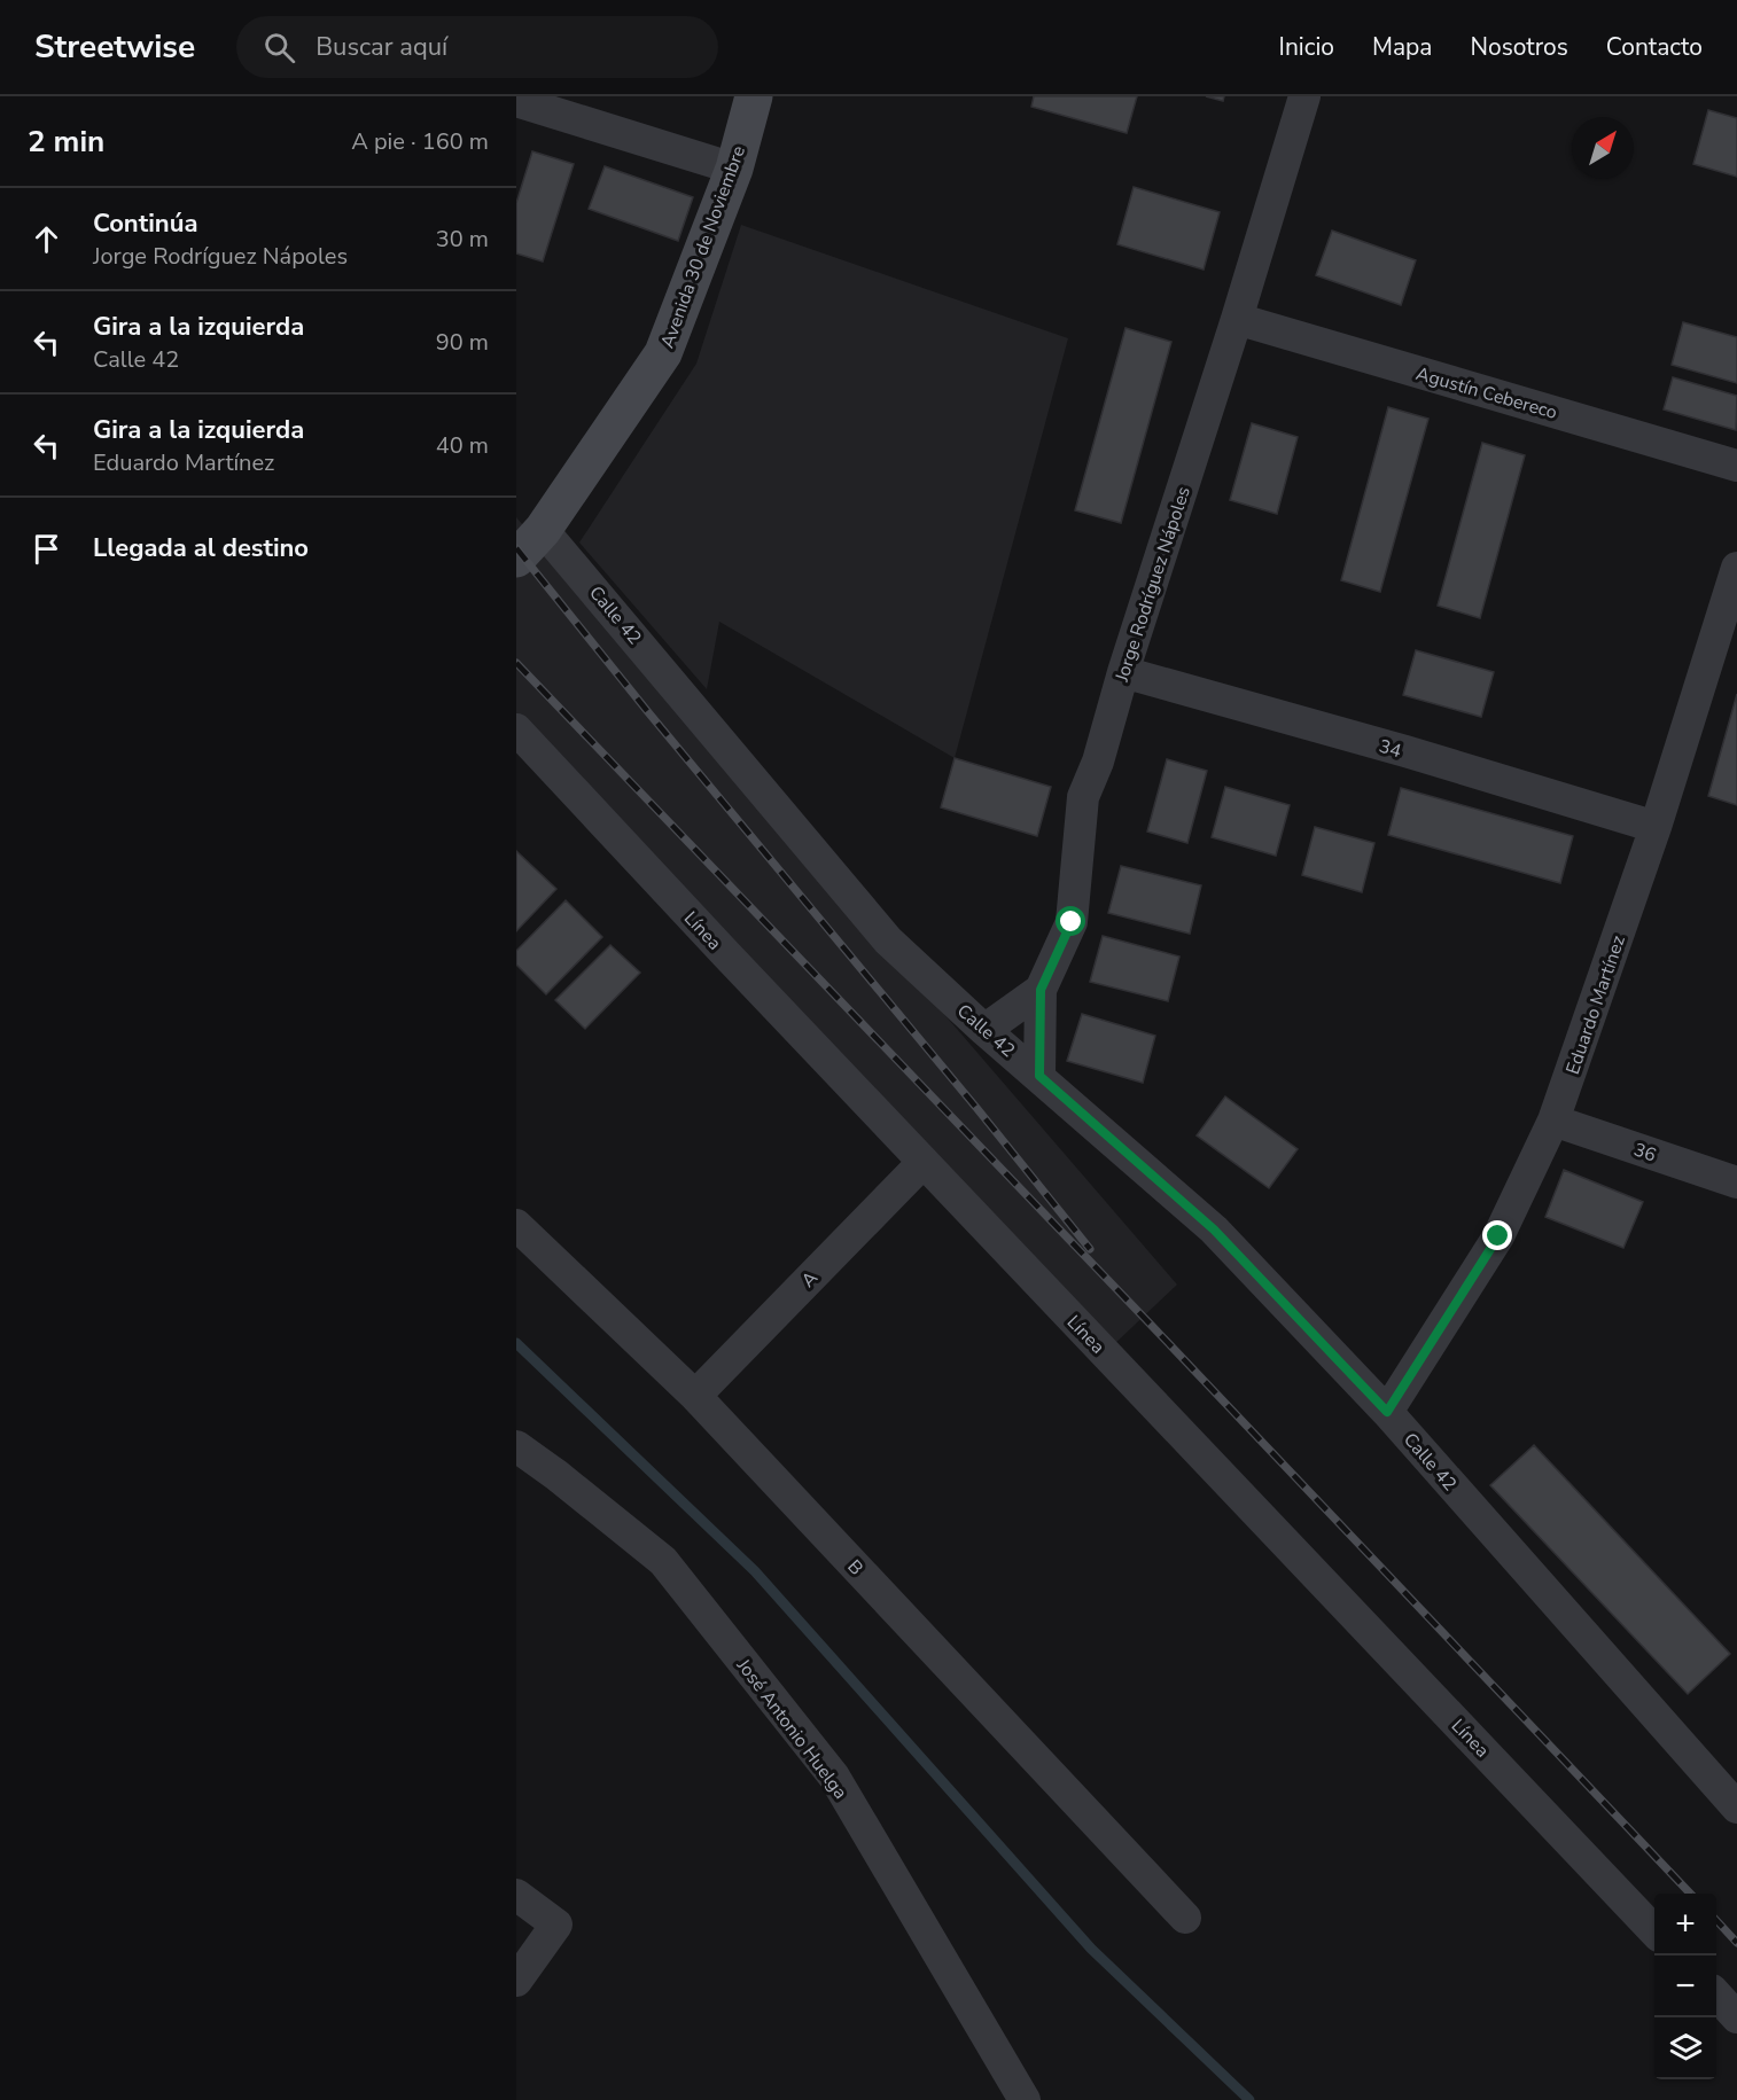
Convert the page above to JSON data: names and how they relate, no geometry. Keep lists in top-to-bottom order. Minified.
{"streets":{"main road":["Avenida 30 de Noviembre"],"street":["Agustín Cebereco","Jorge Rodríguez Nápoles","Calle 42","34","Línea","Eduardo Martínez","36","A","B","José Antonio Huelga"]},"crossings":[["Avenida 30 de Noviembre","Calle 42"],["Agustín Cebereco","Jorge Rodríguez Nápoles"],["Jorge Rodríguez Nápoles","Calle 42"],["Jorge Rodríguez Nápoles","34"],["Calle 42","Eduardo Martínez"],["34","Eduardo Martínez"],["Línea","A"],["Eduardo Martínez","36"],["A","B"]],"north":"top right","page":{"header":"Streetwise","search":"Buscar aquí","nav":["Inicio","Mapa","Nosotros","Contacto"],"heading":["2 min","A pie · 160 m"],"list":[["Continúa","Jorge Rodríguez Nápoles","30 m"],["Gira a la izquierda","Calle 42","90 m"],["Gira a la izquierda","Eduardo Martínez","40 m"],"Llegada al destino"],"map_buttons":["+","−"]}}
